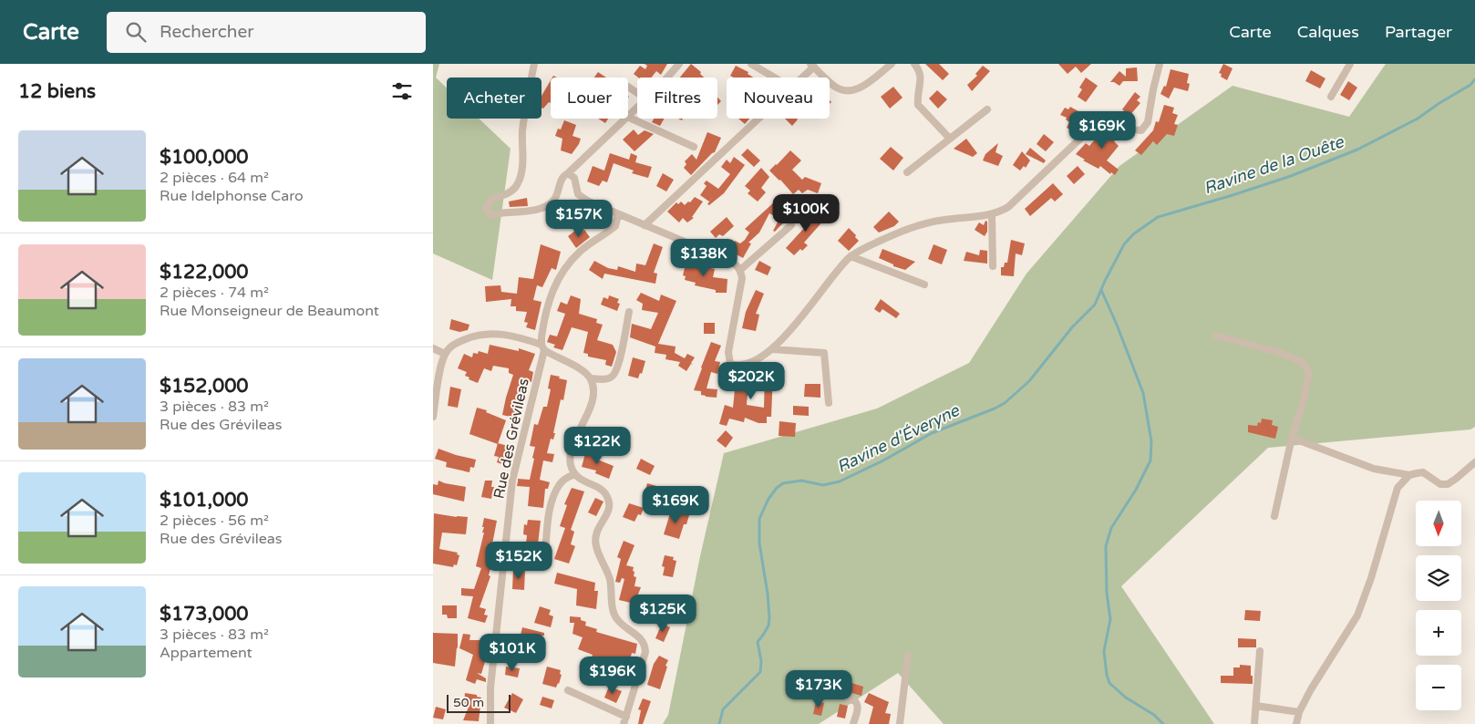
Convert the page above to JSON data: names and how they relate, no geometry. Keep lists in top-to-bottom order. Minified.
{"streets":{"street":["Rue des Grévileas"]},"water":["Ravine de la Ouête","Ravine d'Éveryne"],"scale_bar":"50 m","north":"bottom","page":{"header":"Carte","search":"Rechercher","nav":["Carte","Calques","Partager"],"heading":"12 biens","chip":["Acheter","Louer","Filtres","Nouveau"],"price":["$169K","$100K","$157K","$138K","$202K","$122K","$169K","$152K","$125K","$101K","$196K","$173K"],"list":[{"name":"$100,000","note":"2 pièces · 64 m² · Rue Idelphonse Caro"},{"name":"$122,000","note":"2 pièces · 74 m² · Rue Monseigneur de Beaumont"},{"name":"$152,000","note":"3 pièces · 83 m² · Rue des Grévileas"},{"name":"$101,000","note":"2 pièces · 56 m² · Rue des Grévileas"},{"name":"$173,000","note":"3 pièces · 83 m² · Appartement"}],"map_buttons":["+","−"],"scale":"50 m"}}
